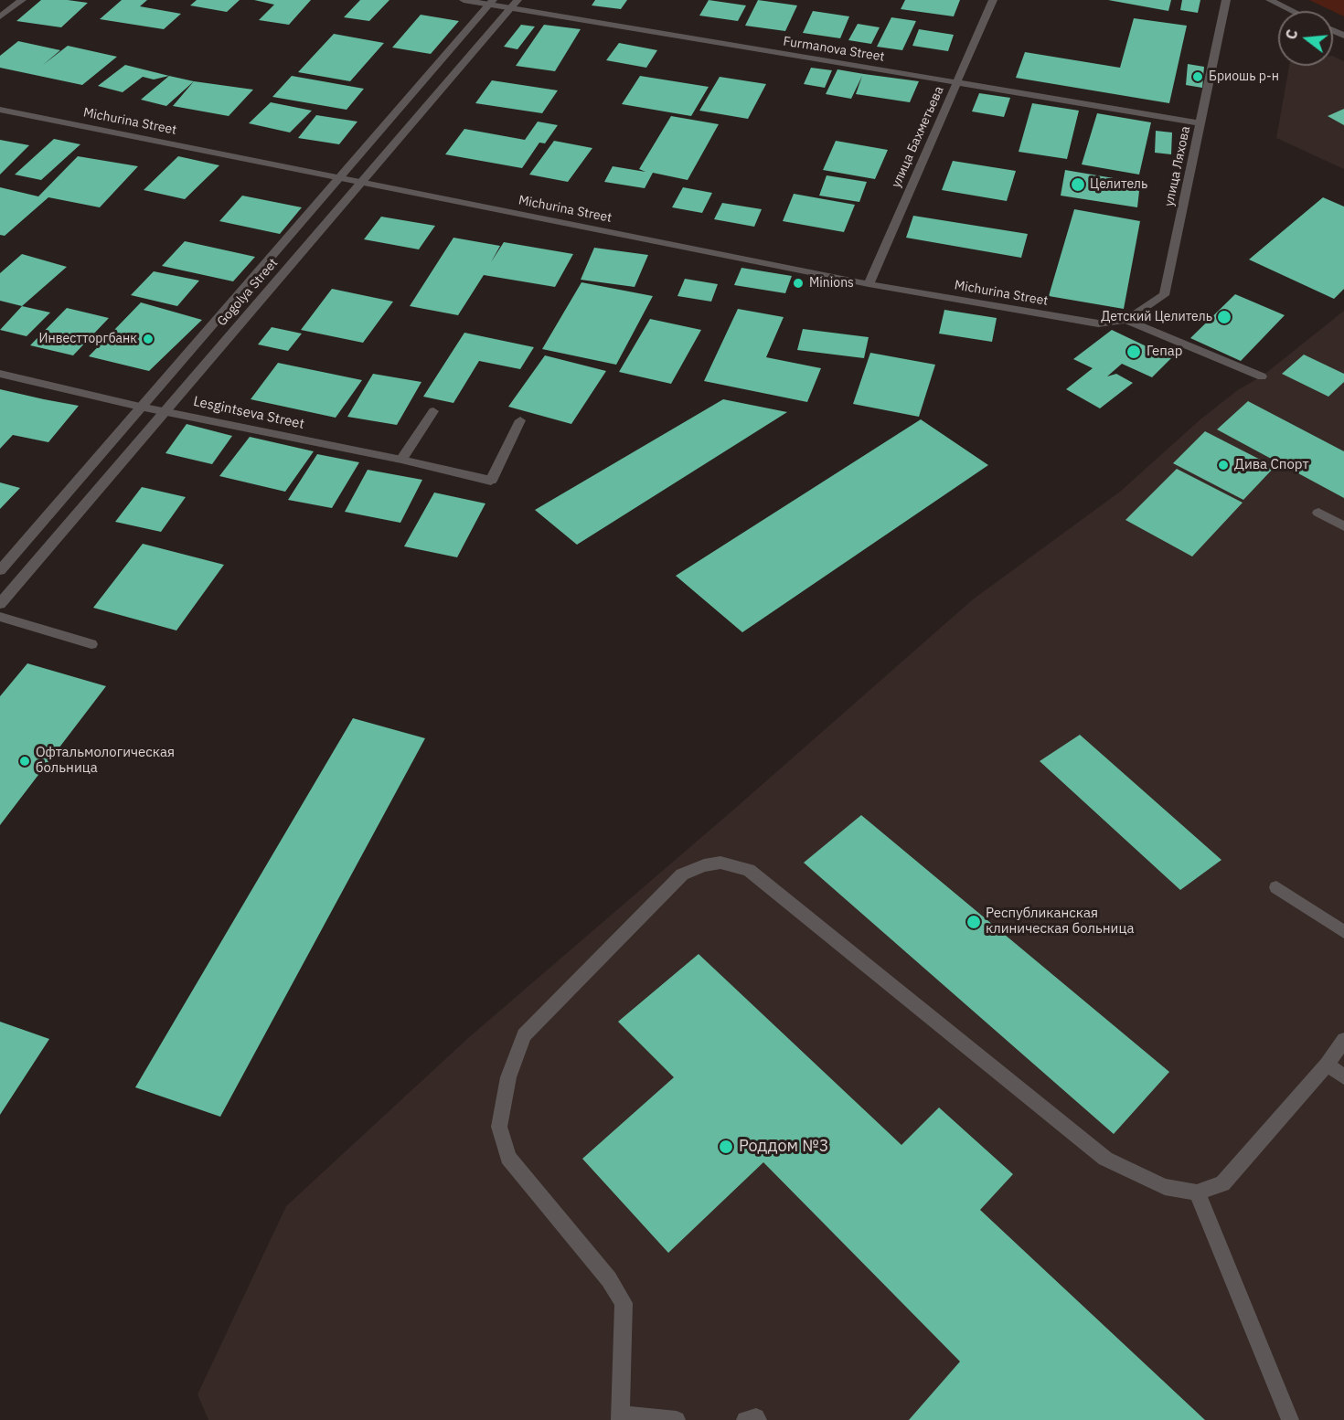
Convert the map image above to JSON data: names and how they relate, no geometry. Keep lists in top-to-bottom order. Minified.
{"streets":{"street":["Furmanova Street","Michurina Street","улица Бахметьева","улица Ляхова","Gogolya Street","Lesgintseva Street"]},"crossings":[["Furmanova Street","улица Бахметьева"],["Furmanova Street","улица Ляхова"],["Furmanova Street","Gogolya Street"],["Michurina Street","улица Бахметьева"],["Michurina Street","улица Ляхова"],["Michurina Street","Gogolya Street"],["Gogolya Street","Lesgintseva Street"]],"places":["Бриошь р-н","Целитель","Minions","Детский Целитель","Инвестторгбанк","Гепар","Дива Спорт","Офтальмологическая больница","Республиканская клиническая больница","Роддом №3"],"north":"left"}
